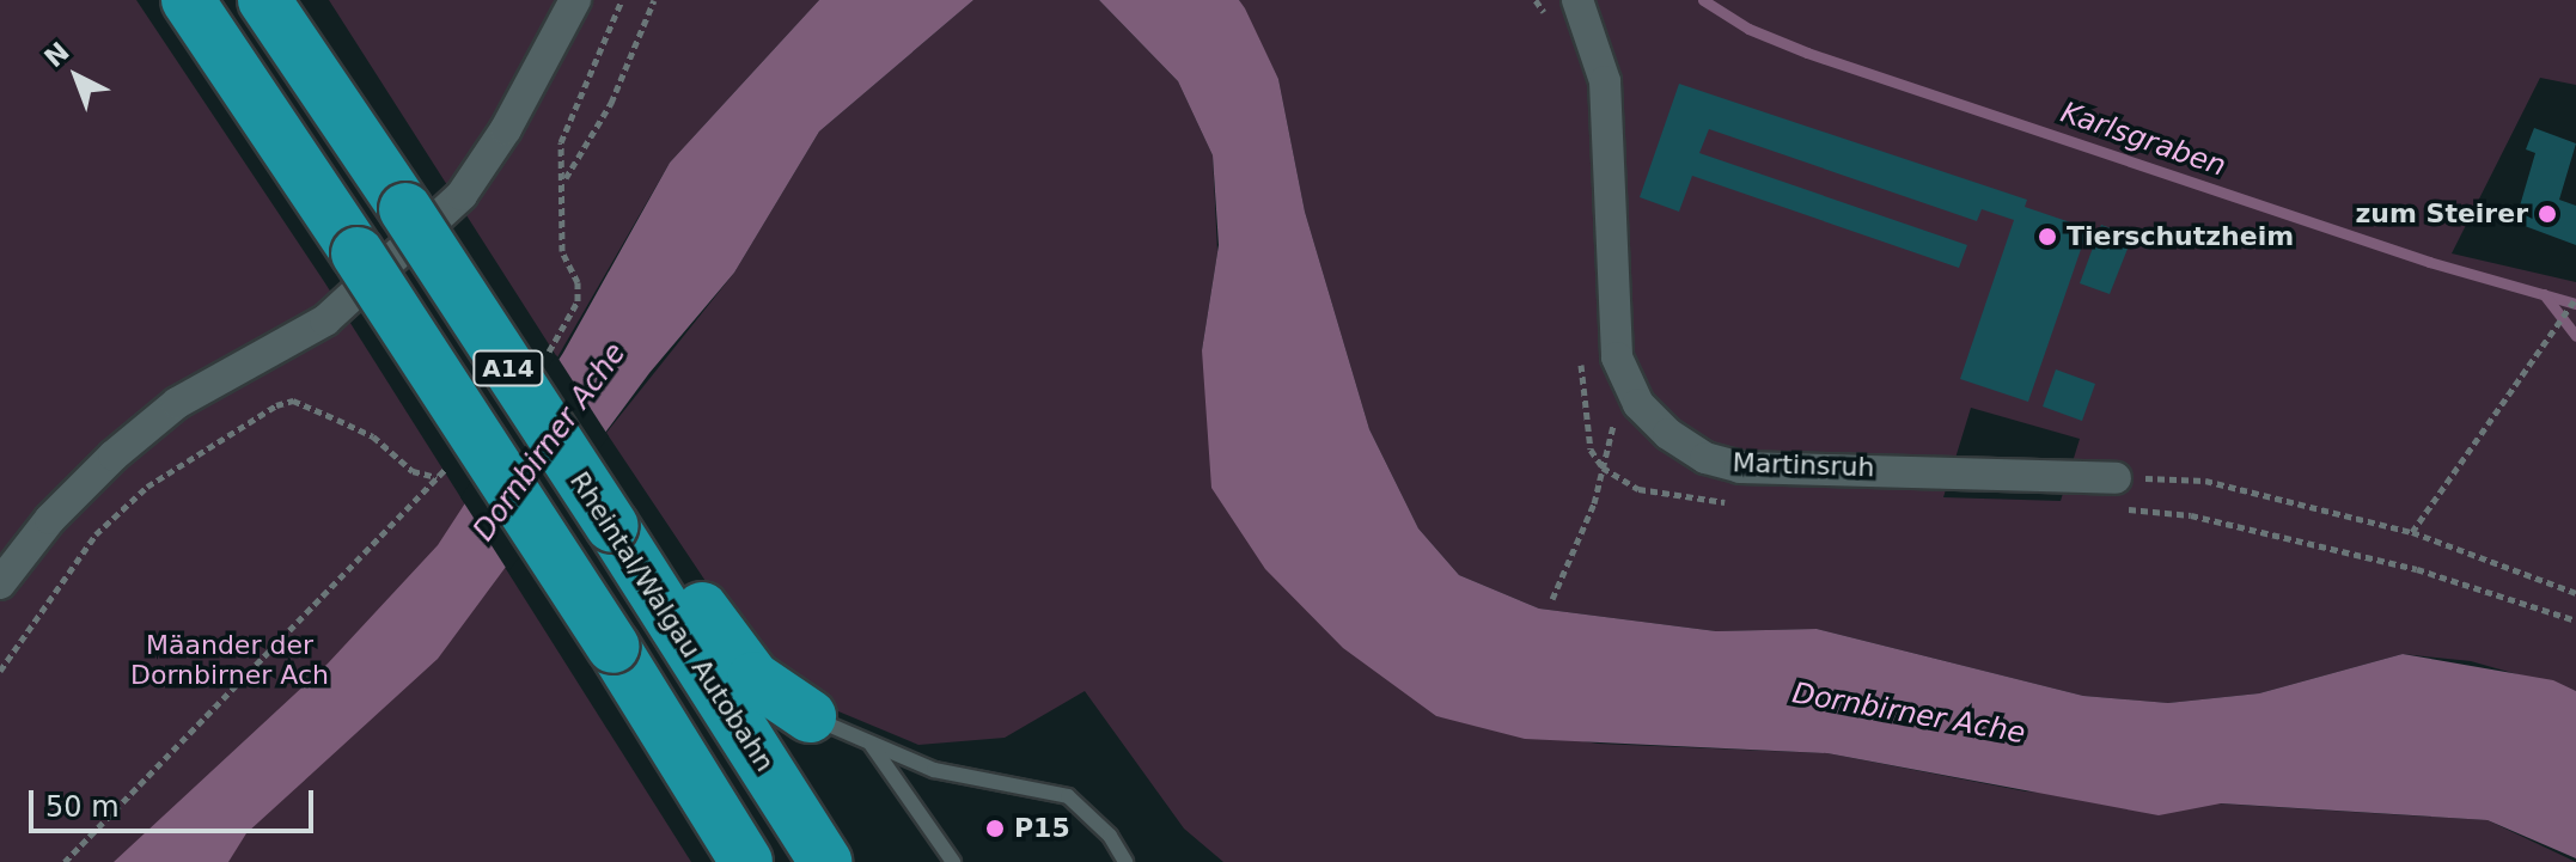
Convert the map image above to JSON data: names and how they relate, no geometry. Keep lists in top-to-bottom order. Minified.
{"streets":{"highway":["A14","Rheintal/Walgau Autobahn"],"street":["Martinsruh"]},"water":["Karlsgraben","Dornbirner Ache"],"parks":["Mäander der Dornbirner Ach"],"places":["zum Steirer","Tierschutzheim","P15"],"scale_bar":"50 m","north":"top left"}
